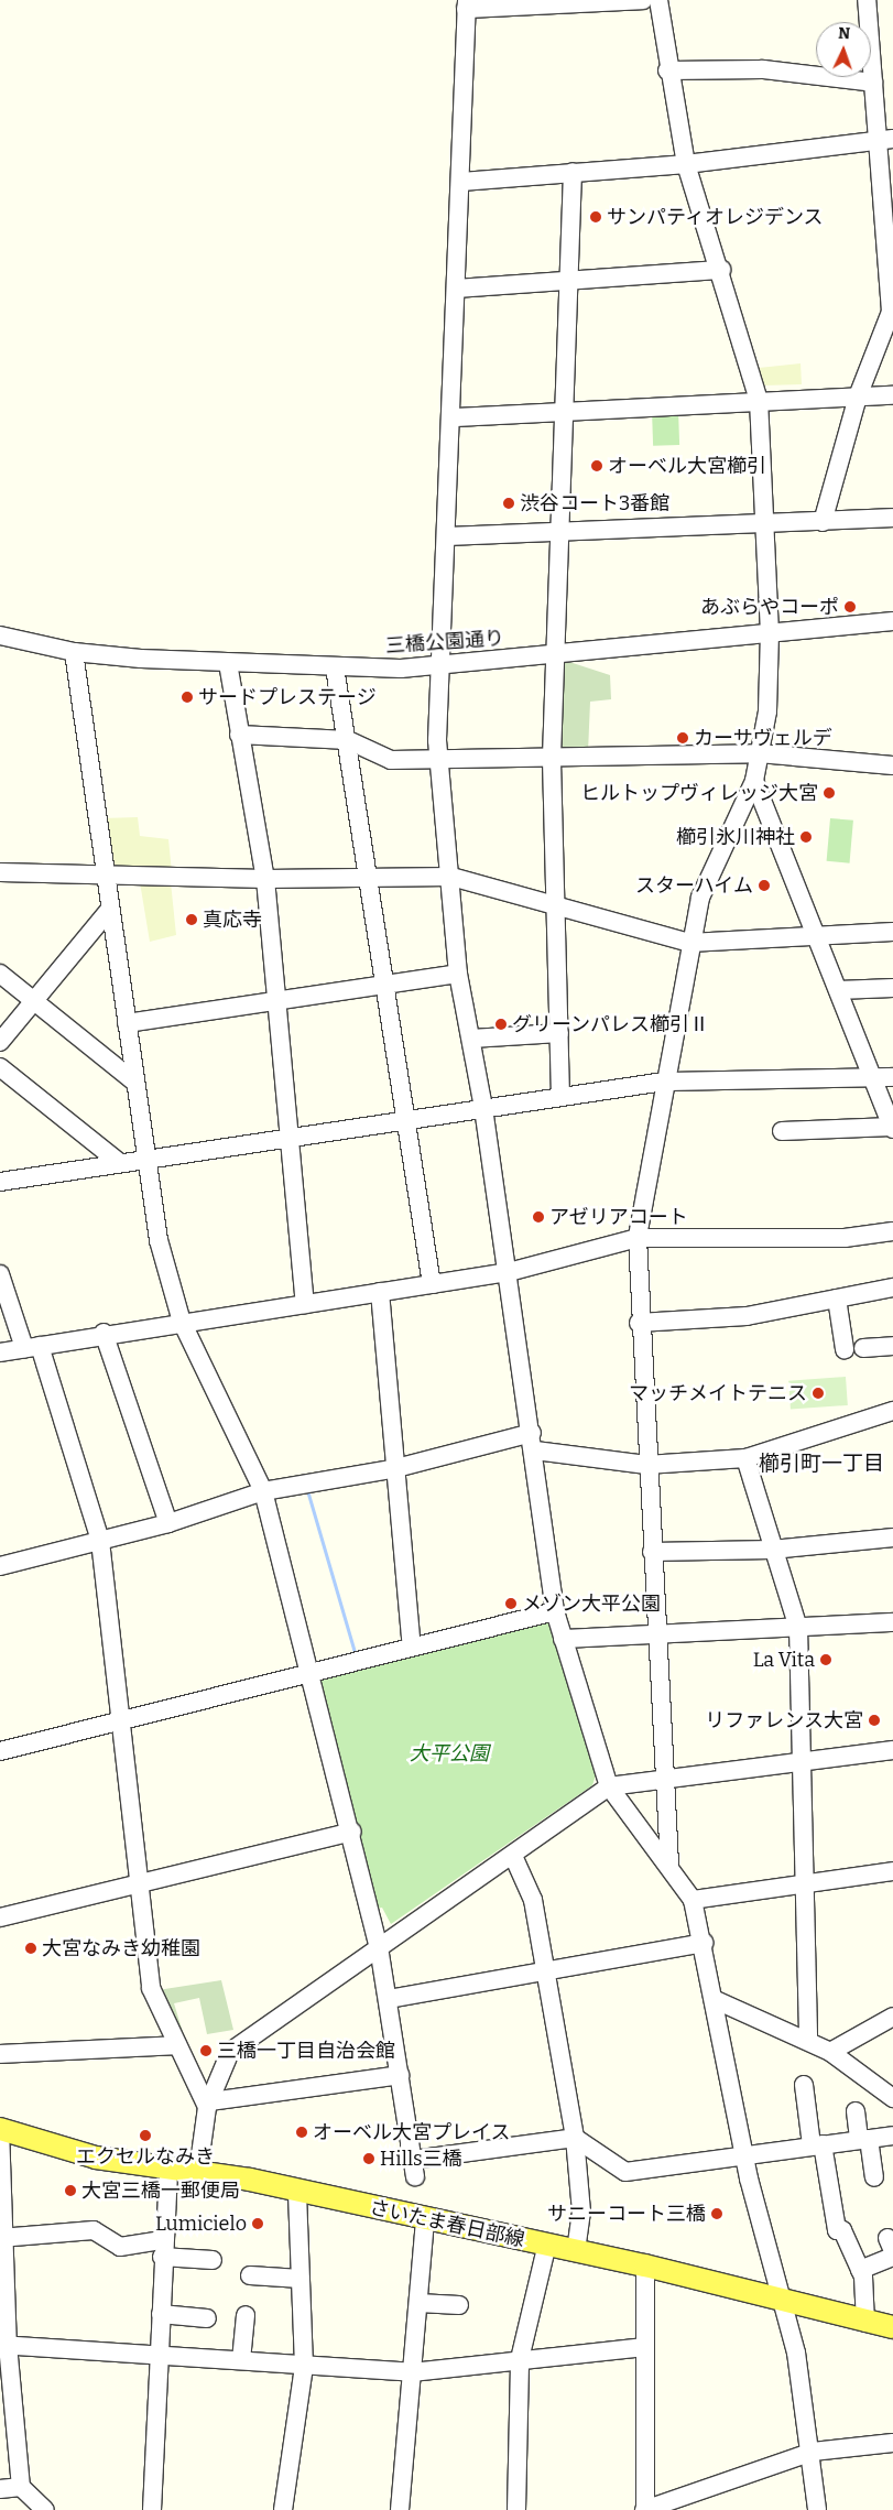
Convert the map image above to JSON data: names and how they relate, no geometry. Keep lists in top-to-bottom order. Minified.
{"streets":{"main road":["さいたま春日部線"],"street":["三橋公園通り"]},"districts":["櫛引町一丁目"],"parks":["大平公園"],"places":["サンパティオレジデンス","オーベル大宮櫛引","渋谷コート3番館","あぶらやコーポ","サードプレステージ","カーサヴェルデ","ヒルトップヴィレッジ大宮","櫛引氷川神社","スターハイム","真応寺","グリーンパレス櫛引Ⅱ","アゼリアコート","マッチメイトテニス","メゾン大平公園","La Vita","リファレンス大宮","大宮なみき幼稚園","三橋一丁目自治会館","オーベル大宮プレイス","エクセルなみき","Hills三橋","大宮三橋一郵便局","サニーコート三橋","Lumicielo"],"north":"top"}
